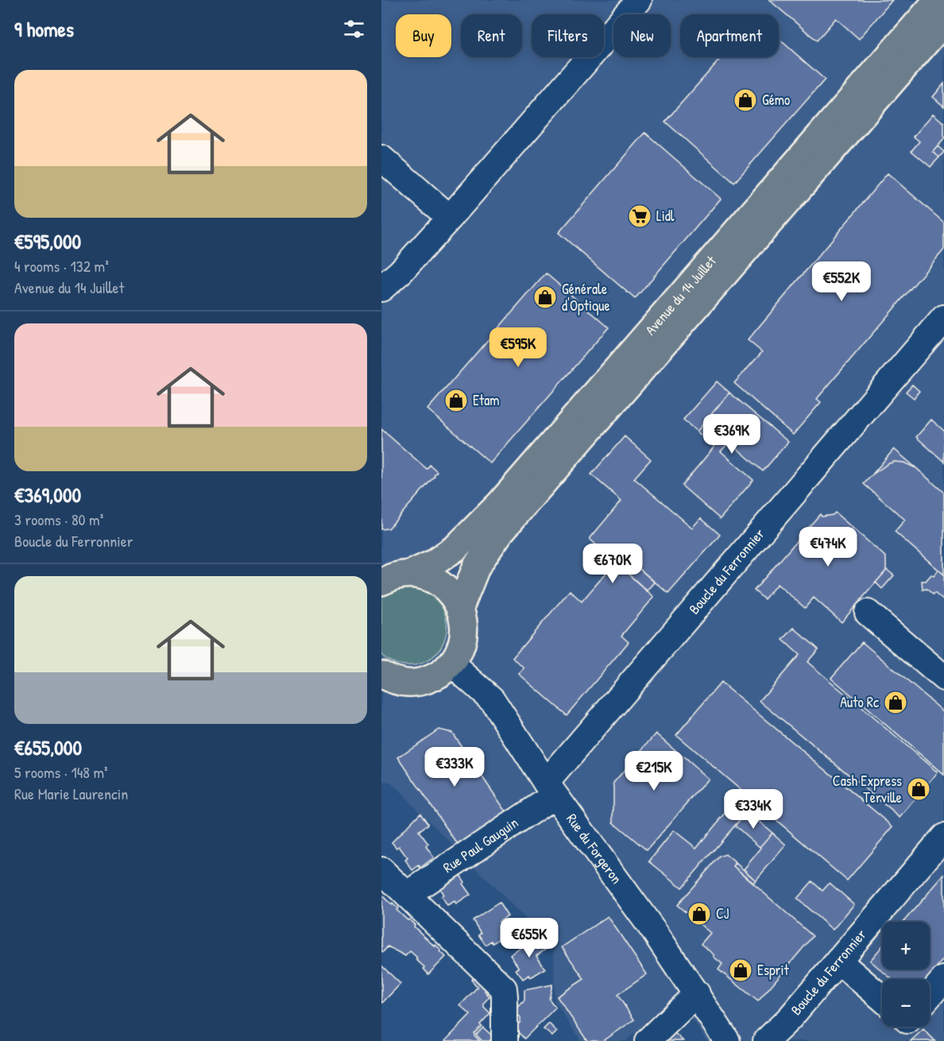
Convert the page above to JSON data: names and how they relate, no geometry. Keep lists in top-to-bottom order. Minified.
{"streets":{"main road":["Avenue du 14 Juillet"],"street":["Boucle du Ferronnier","Rue Paul Gauguin","Rue du Forgeron"]},"crossings":[["Boucle du Ferronnier","Rue Paul Gauguin"],["Boucle du Ferronnier","Rue du Forgeron"],["Rue Paul Gauguin","Rue du Forgeron"]],"places":{"shop":["Gémo","Générale d'Optique","Etam","Auto Rc","Cash Express Terville","CJ","Esprit"],"supermarket":["Lidl"]},"page":{"heading":"9 homes","chip":["Buy","Rent","Filters","New","Apartment"],"list":[{"name":"€595,000","note":"4 rooms · 132 m² · Avenue du 14 Juillet"},{"name":"€369,000","note":"3 rooms · 80 m² · Boucle du Ferronnier"},{"name":"€655,000","note":"5 rooms · 148 m² · Rue Marie Laurencin"}],"price":["€552K","€595K","€369K","€474K","€670K","€333K","€215K","€334K","€655K"],"map_buttons":["+","−"]}}
